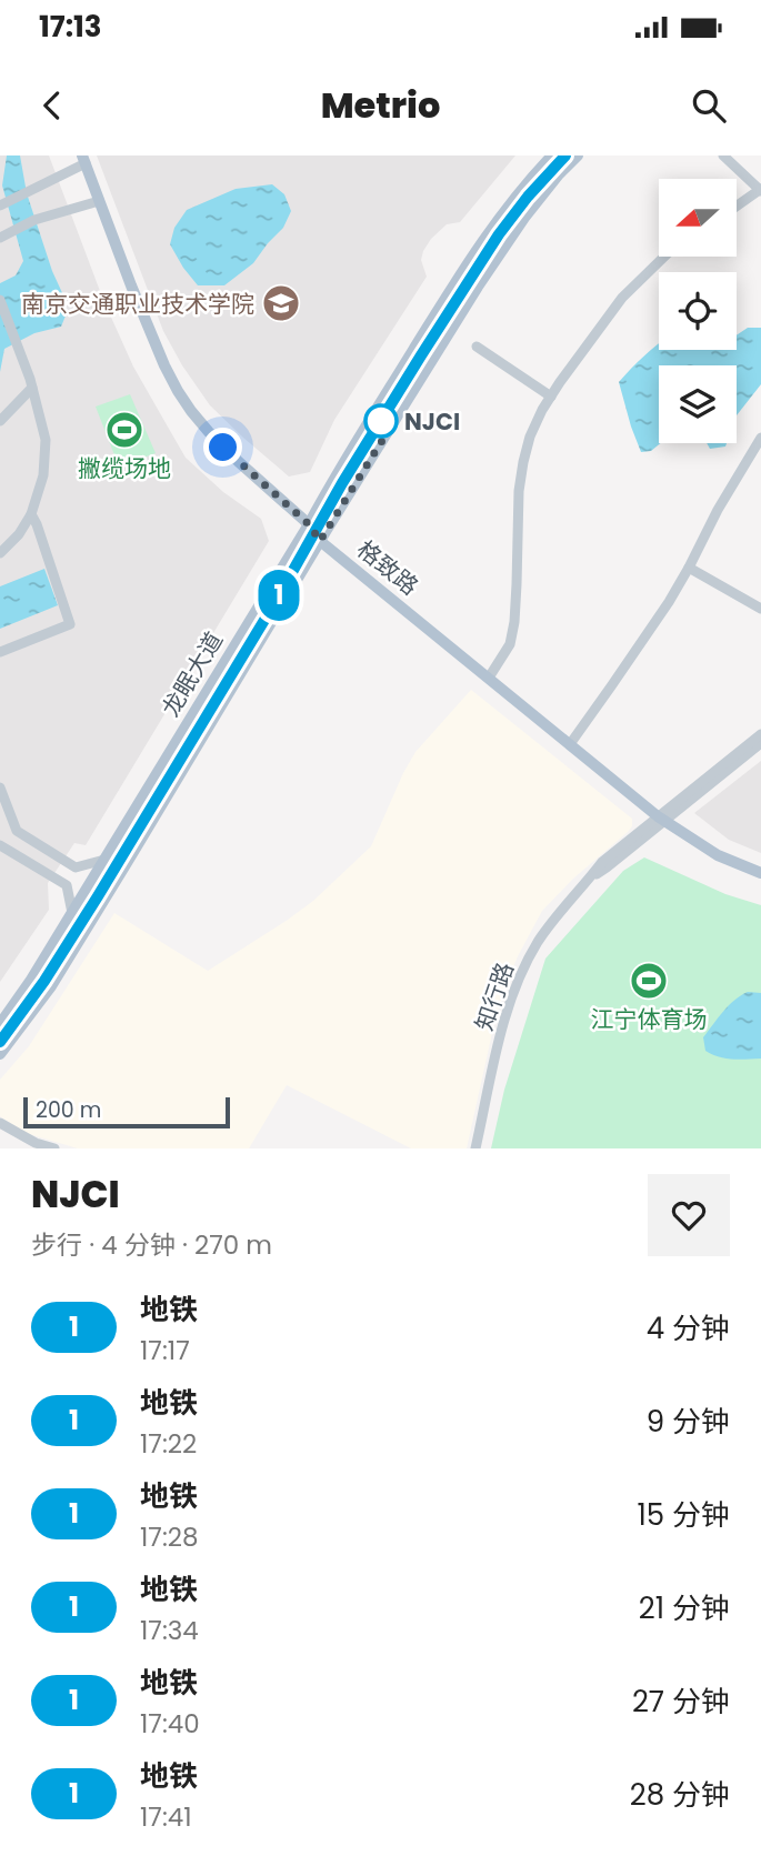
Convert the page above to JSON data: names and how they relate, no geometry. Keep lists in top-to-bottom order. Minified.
{"streets":{"main road":["格致路","龙眠大道"],"street":["知行路"]},"crossings":[["格致路","龙眠大道"],["格致路","知行路"]],"places":{"school or university":["南京交通职业技术学院"],"other":["NJCI"],"sports":["撇缆场地","江宁体育场"]},"lines":["metro line 1"],"scale_bar":"200 m","north":"left","page":{"status":"17:13","header":"Metrio","on_map":"1","scale":"200 m","heading":["NJCI","步行 · 4 分钟 · 270 m"],"list":[{"mark":"1","name":"地铁","note":"17:17","value":"4 分钟"},{"mark":"1","name":"地铁","note":"17:22","value":"9 分钟"},{"mark":"1","name":"地铁","note":"17:28","value":"15 分钟"},{"mark":"1","name":"地铁","note":"17:34","value":"21 分钟"},{"mark":"1","name":"地铁","note":"17:40","value":"27 分钟"},{"mark":"1","name":"地铁","note":"17:41","value":"28 分钟"}]}}
